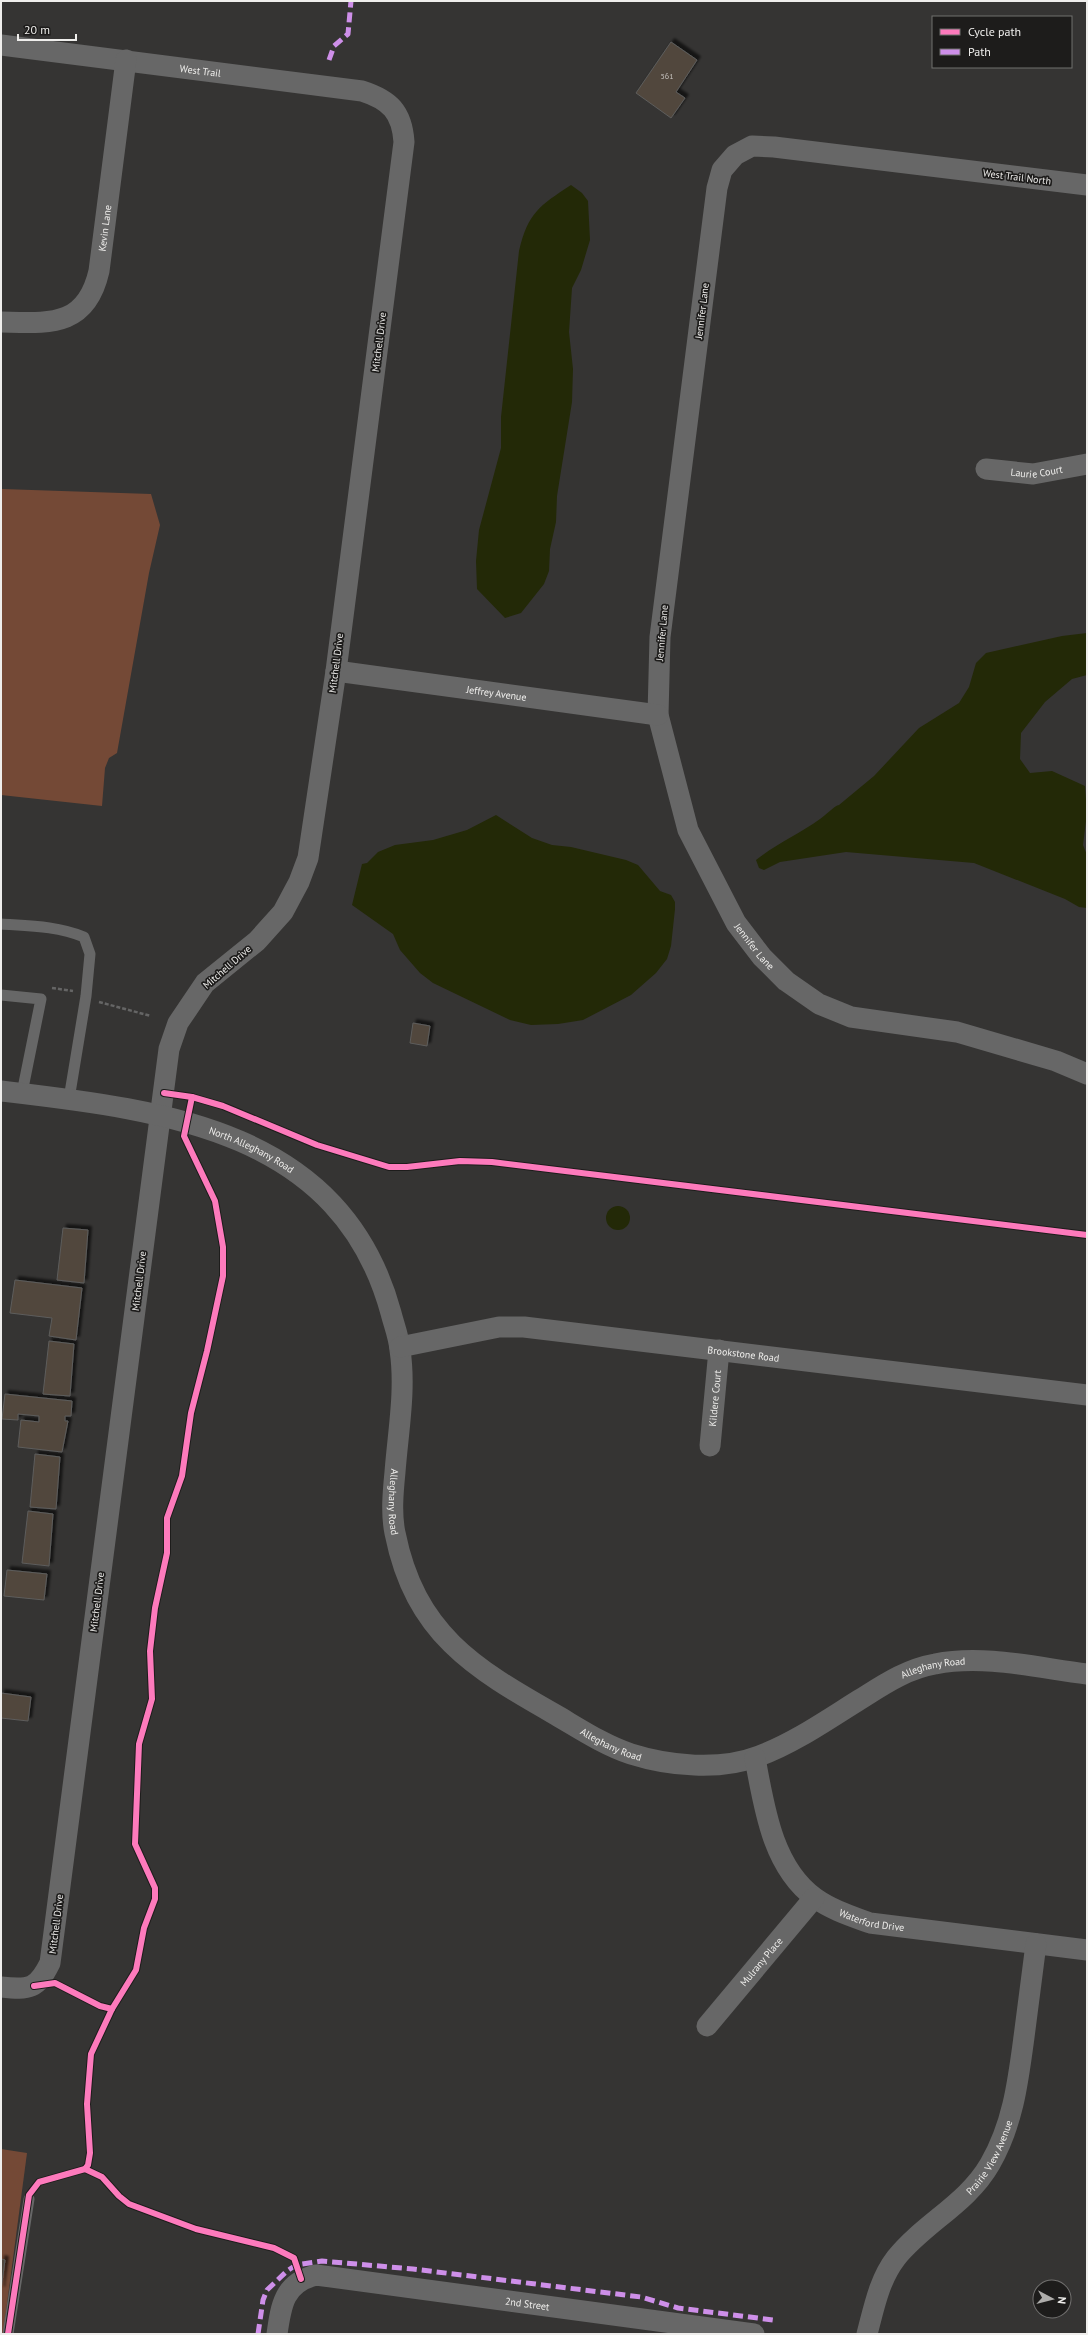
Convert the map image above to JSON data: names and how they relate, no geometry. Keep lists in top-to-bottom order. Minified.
{"streets":{"street":["West Trail","West Trail North","Kevin Lane","Jennifer Lane","Mitchell Drive","Laurie Court","Jeffrey Avenue","North Alleghany Road","Brookstone Road","Kildere Court","Alleghany Road","Waterford Drive","Mulrany Place","Prairie View Avenue","2nd Street"]},"crossings":[["West Trail","Kevin Lane"],["West Trail","Mitchell Drive"],["West Trail North","Jennifer Lane"],["Jennifer Lane","Jeffrey Avenue"],["Mitchell Drive","Jeffrey Avenue"],["Mitchell Drive","North Alleghany Road"],["North Alleghany Road","Brookstone Road"],["North Alleghany Road","Alleghany Road"],["Brookstone Road","Kildere Court"],["Brookstone Road","Alleghany Road"],["Alleghany Road","Waterford Drive"],["Waterford Drive","Mulrany Place"],["Waterford Drive","Prairie View Avenue"]],"house_numbers":["561"],"legend":["Cycle path","Path"],"scale_bar":"20 m","north":"right"}
